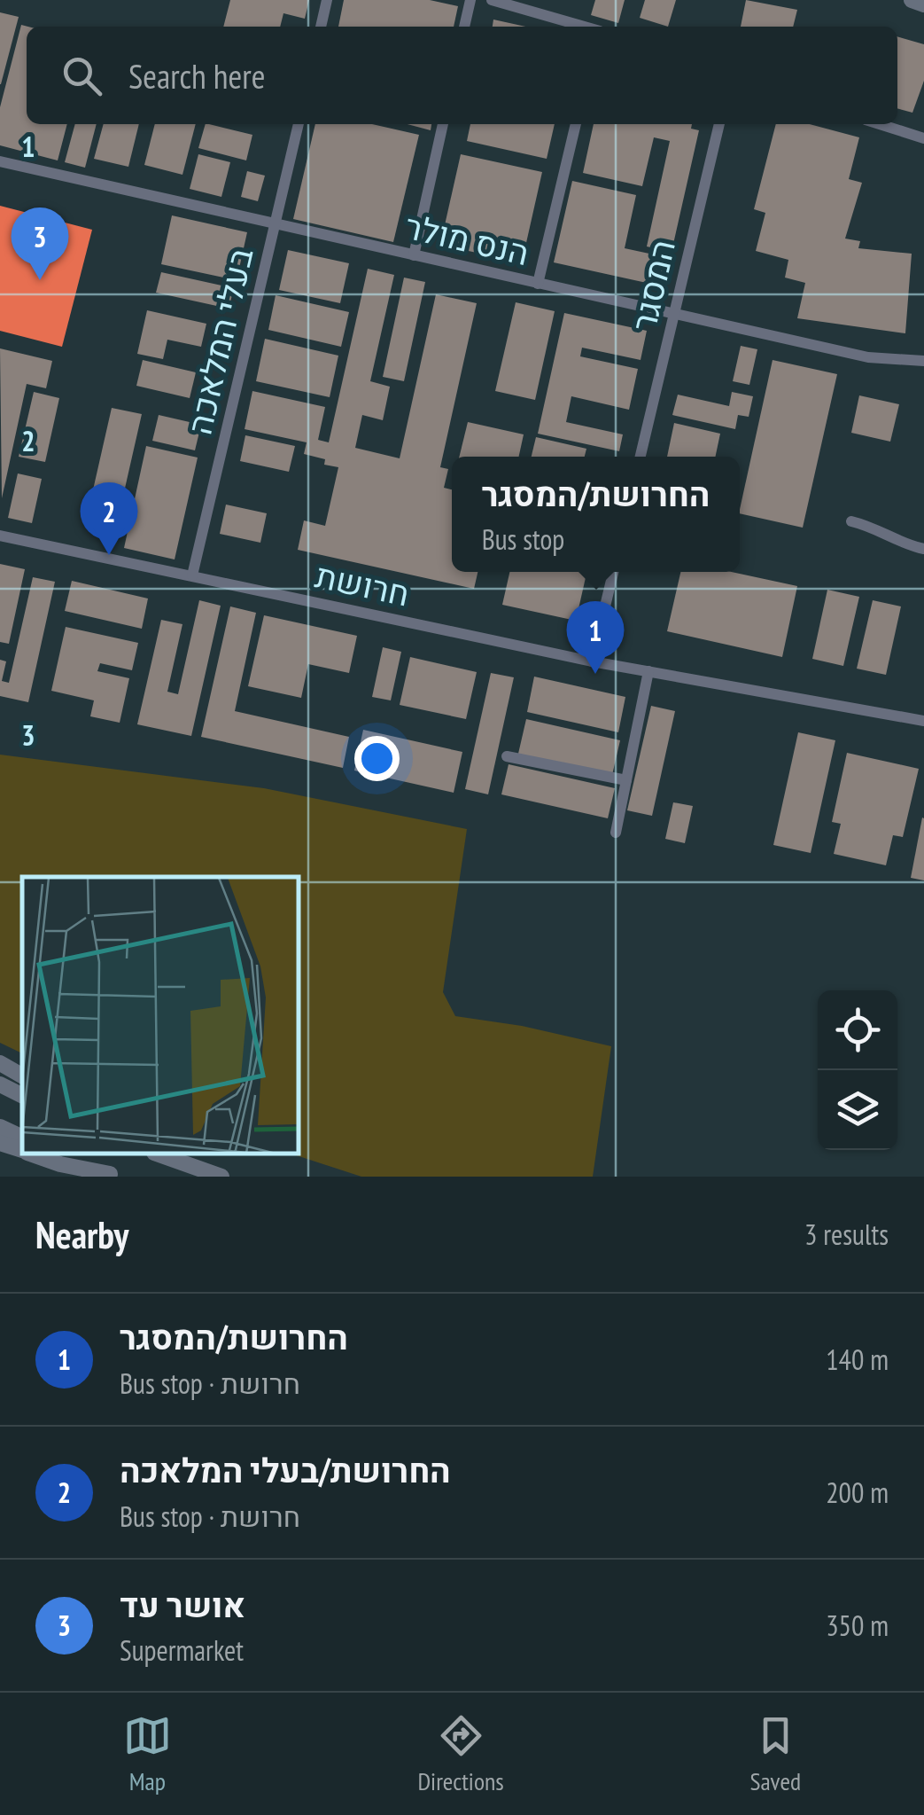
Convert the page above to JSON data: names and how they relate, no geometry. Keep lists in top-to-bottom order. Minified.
{"streets":{"street":["הנס מולר","המסגר","בעלי המלאכה","חרושת"]},"crossings":[["הנס מולר","המסגר"],["הנס מולר","בעלי המלאכה"],["בעלי המלאכה","חרושת"]],"page":{"search":"Search here","pins":["3","2","1"],"popup":["החרושת/המסגר","Bus stop"],"heading":["Nearby","3 results"],"list":[{"mark":"1","name":"החרושת/המסגר","note":"Bus stop · חרושת","value":"140 m"},{"mark":"2","name":"החרושת/בעלי המלאכה","note":"Bus stop · חרושת","value":"200 m"},{"mark":"3","name":"אושר עד","note":"Supermarket","value":"350 m"}],"nav":["Map","Directions","Saved"]},"grid":{"rows":["1","2","3"]}}
